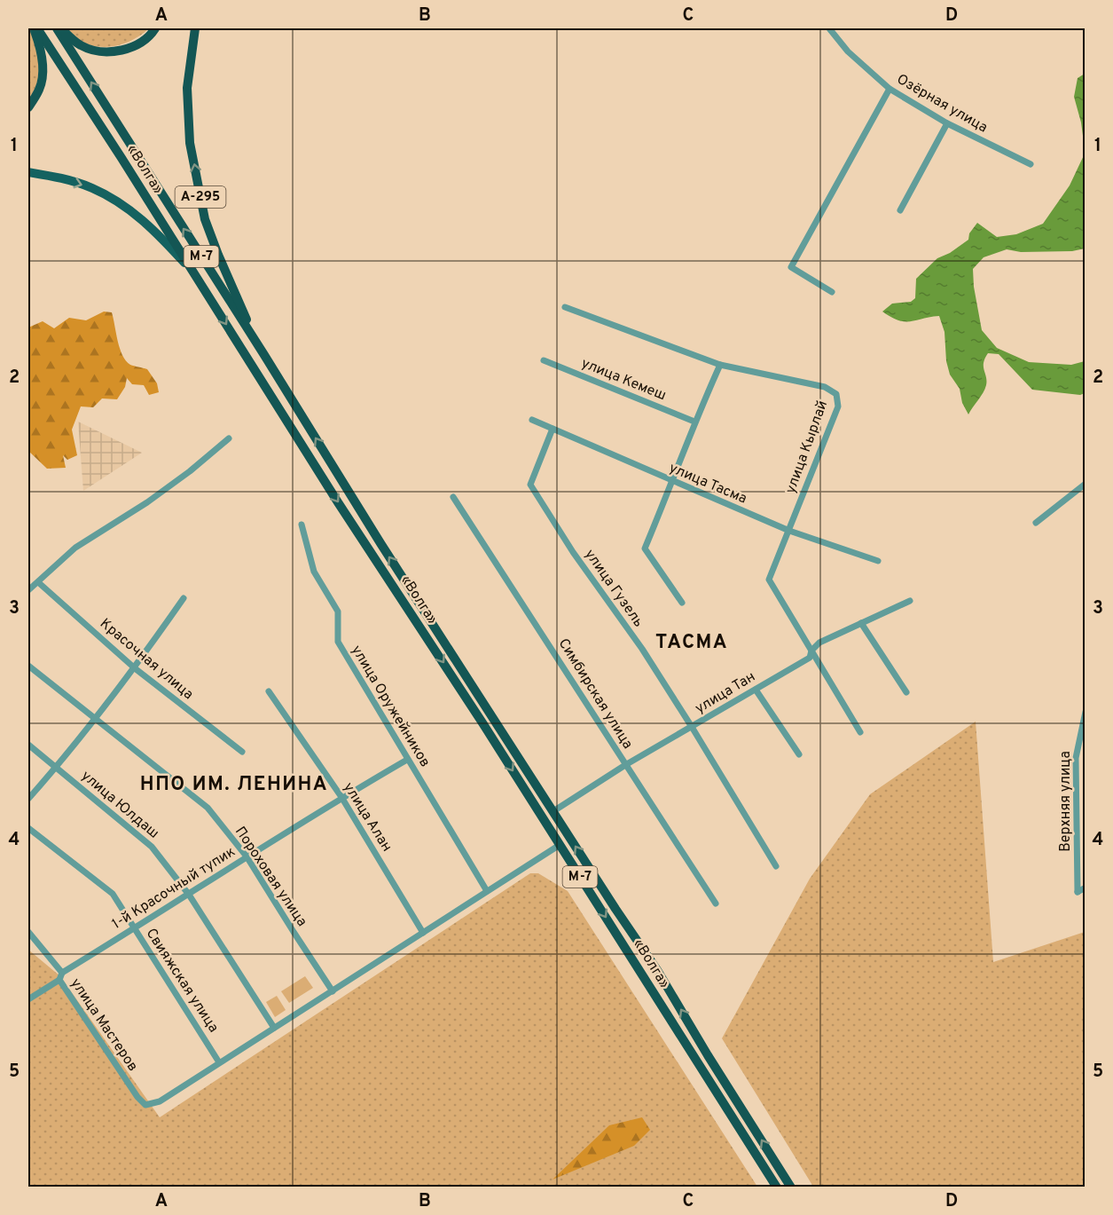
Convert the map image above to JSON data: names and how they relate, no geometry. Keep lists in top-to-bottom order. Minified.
{"streets":{"highway":["«Волга»","А-295","М-7"],"street":["Озёрная улица","улица Кемеш","улица Кырлай","улица Тасма","улица Гузель","Красочная улица","улица Тан","Симбирская улица","улица Оружейников","Верхняя улица","улица Юлдаш","улица Алан","Пороховая улица","1-й Красочный тупик","Свияжская улица","улица Мастеров"]},"crossings":[["«Волга»","А-295"],["«Волга»","улица Тан"],["улица Кырлай","улица Тасма"],["улица Кырлай","улица Тан"],["улица Тасма","улица Гузель"],["улица Гузель","улица Тан"],["улица Тан","Симбирская улица"],["улица Оружейников","1-й Красочный тупик"],["улица Юлдаш","1-й Красочный тупик"],["улица Алан","1-й Красочный тупик"],["Пороховая улица","1-й Красочный тупик"],["1-й Красочный тупик","Свияжская улица"],["1-й Красочный тупик","улица Мастеров"],["Свияжская улица","улица Мастеров"]],"districts":["ТАСМА","НПО ИМ. ЛЕНИНА"],"grid":{"columns":["A","B","C","D"],"rows":["1","2","3","4","5"]}}
